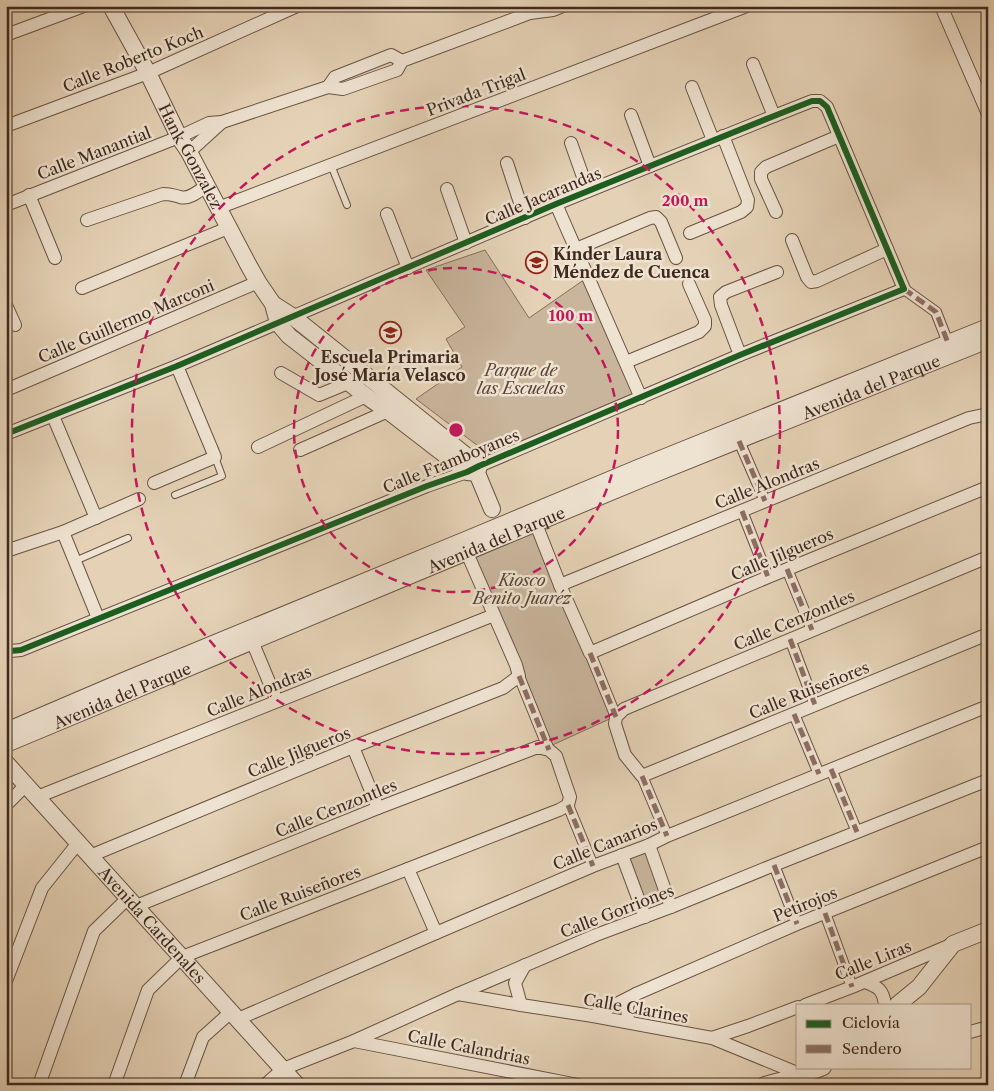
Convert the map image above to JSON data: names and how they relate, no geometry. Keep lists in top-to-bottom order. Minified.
{"streets":{"street":["Calle Roberto Koch","Privada Trigal","Calle Manantial","Hank Gonzalez","Calle Jacarandas","Calle Guillermo Marconi","Avenida del Parque","Calle Framboyanes","Calle Alondras","Calle Jilgueros","Calle Cenzontles","Calle Ruiseñores","Calle Canarios","Petirojos","Calle Gorriones","Avenida Cardenales","Calle Liras","Calle Clarines","Calle Calandrias"]},"crossings":[["Calle Roberto Koch","Hank Gonzalez"],["Privada Trigal","Hank Gonzalez"],["Calle Manantial","Hank Gonzalez"],["Hank Gonzalez","Calle Jacarandas"],["Hank Gonzalez","Calle Guillermo Marconi"],["Calle Alondras","Avenida Cardenales"],["Calle Jilgueros","Avenida Cardenales"],["Calle Cenzontles","Avenida Cardenales"],["Calle Ruiseñores","Avenida Cardenales"],["Calle Canarios","Avenida Cardenales"],["Petirojos","Calle Clarines"],["Calle Gorriones","Avenida Cardenales"],["Calle Gorriones","Calle Clarines"],["Calle Gorriones","Calle Calandrias"]],"parks":["Parque de las Escuelas","Kiosco Benito Juaréz"],"places":{"school or university":["Kínder Laura Méndez de Cuenca","Escuela Primaria José María Velasco"]},"legend":["Ciclovía","Sendero"],"rings":["200 m","100 m"]}
